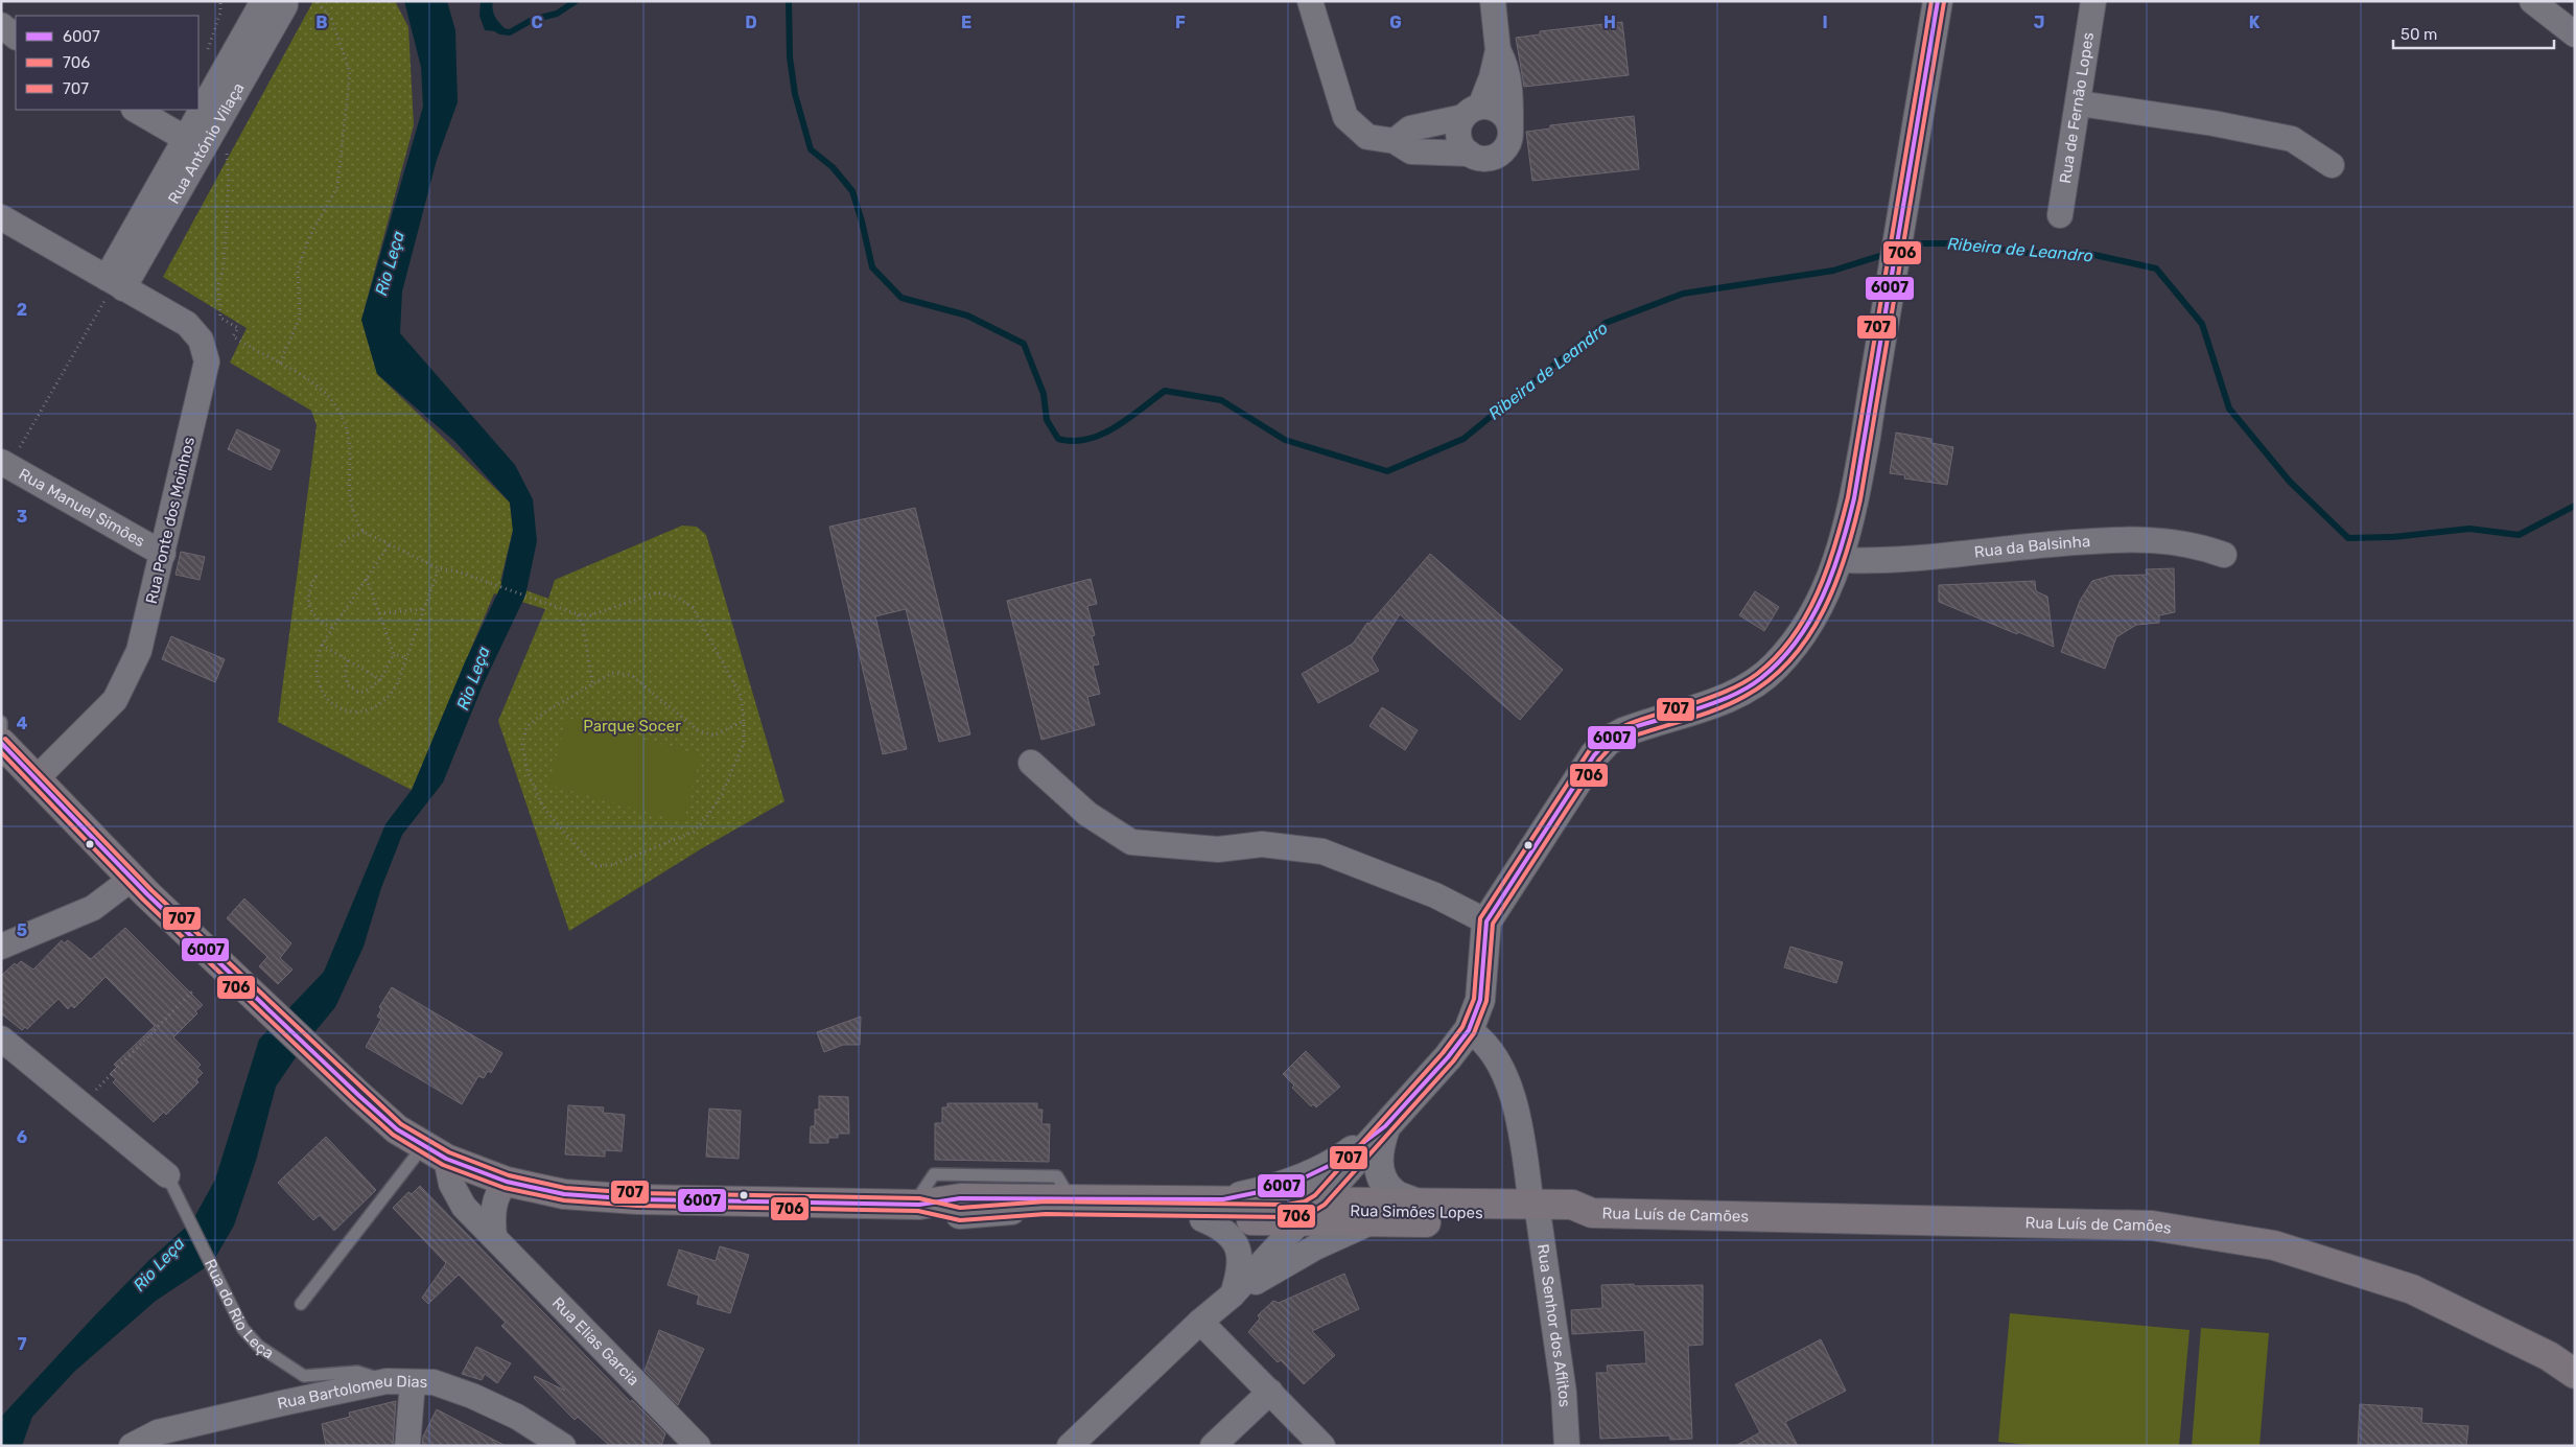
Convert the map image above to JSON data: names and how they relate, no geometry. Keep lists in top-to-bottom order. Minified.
{"streets":{"main road":["Rua Luís de Camões"],"street":["Rua de Fernão Lopes","Rua António Vilaça","Rua Manuel Simões","Rua Ponte dos Moinhos","Rua da Balsinha","Rua Simões Lopes","Rua do Rio Leça","Rua Senhor dos Aflitos","Rua Elias Garcia","Rua Bartolomeu Dias"]},"crossings":[["Rua António Vilaça","Rua Ponte dos Moinhos"],["Rua Manuel Simões","Rua Ponte dos Moinhos"],["Rua da Balsinha","Rua Simões Lopes"],["Rua Simões Lopes","Rua Luís de Camões"],["Rua Simões Lopes","Rua Senhor dos Aflitos"],["Rua Luís de Camões","Rua Senhor dos Aflitos"],["Rua Luís de Camões","Rua Elias Garcia"],["Rua do Rio Leça","Rua Bartolomeu Dias"]],"water":["Ribeira de Leandro","Rio Leça"],"parks":["Parque Socer"],"lines":["transit line 6007","transit line 707","transit line 706"],"legend":["6007","706","707"],"scale_bar":"50 m","grid":{"columns":["B","C","D","E","F","G","H","I","J","K"],"rows":["2","3","4","5","6","7"]}}
